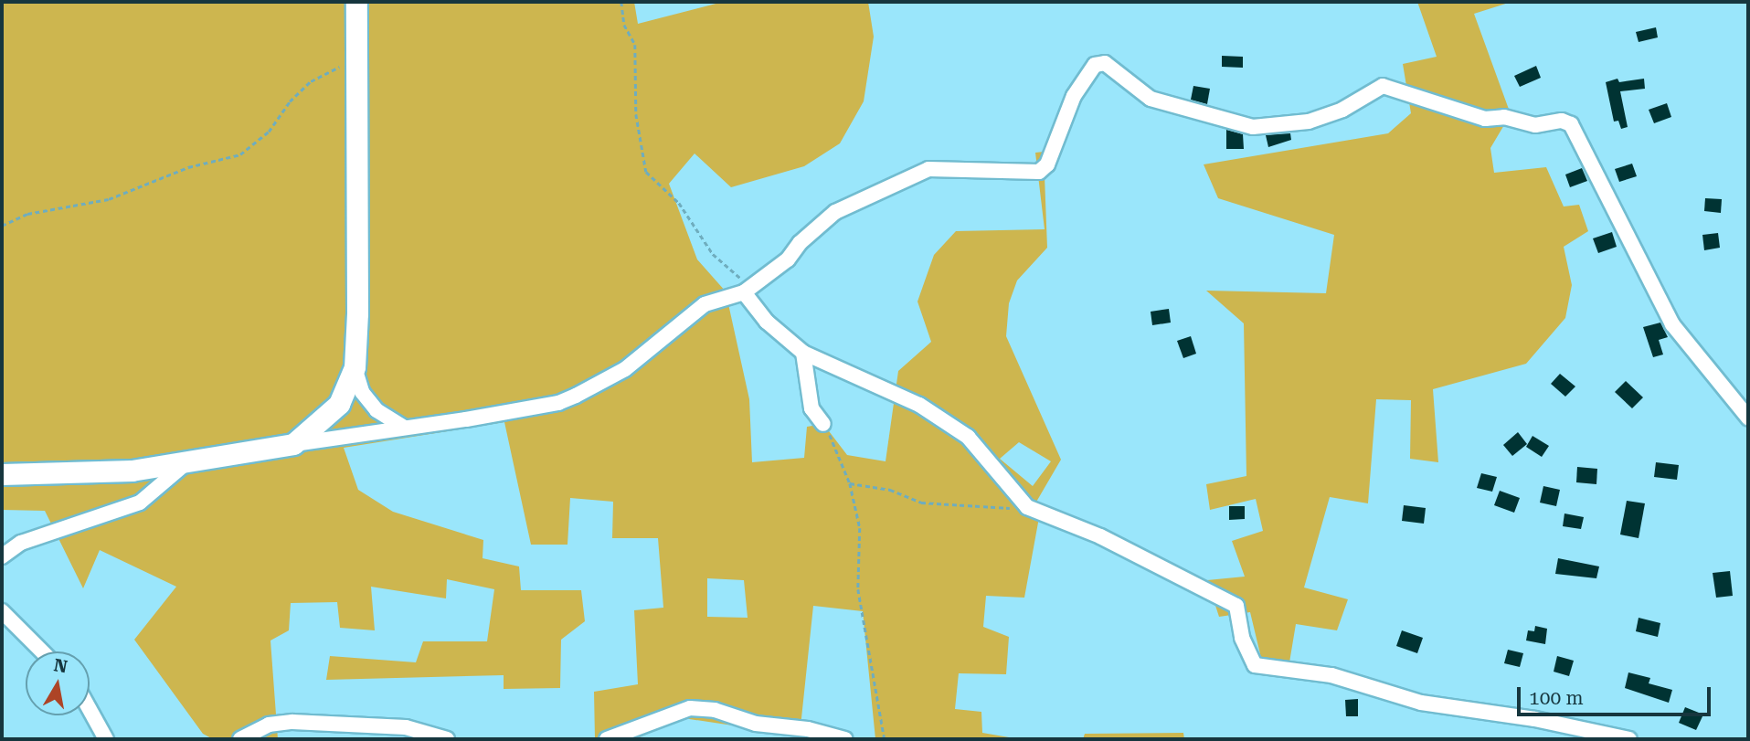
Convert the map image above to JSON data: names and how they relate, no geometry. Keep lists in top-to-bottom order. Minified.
{"scale_bar":"100 m","north":"top"}
